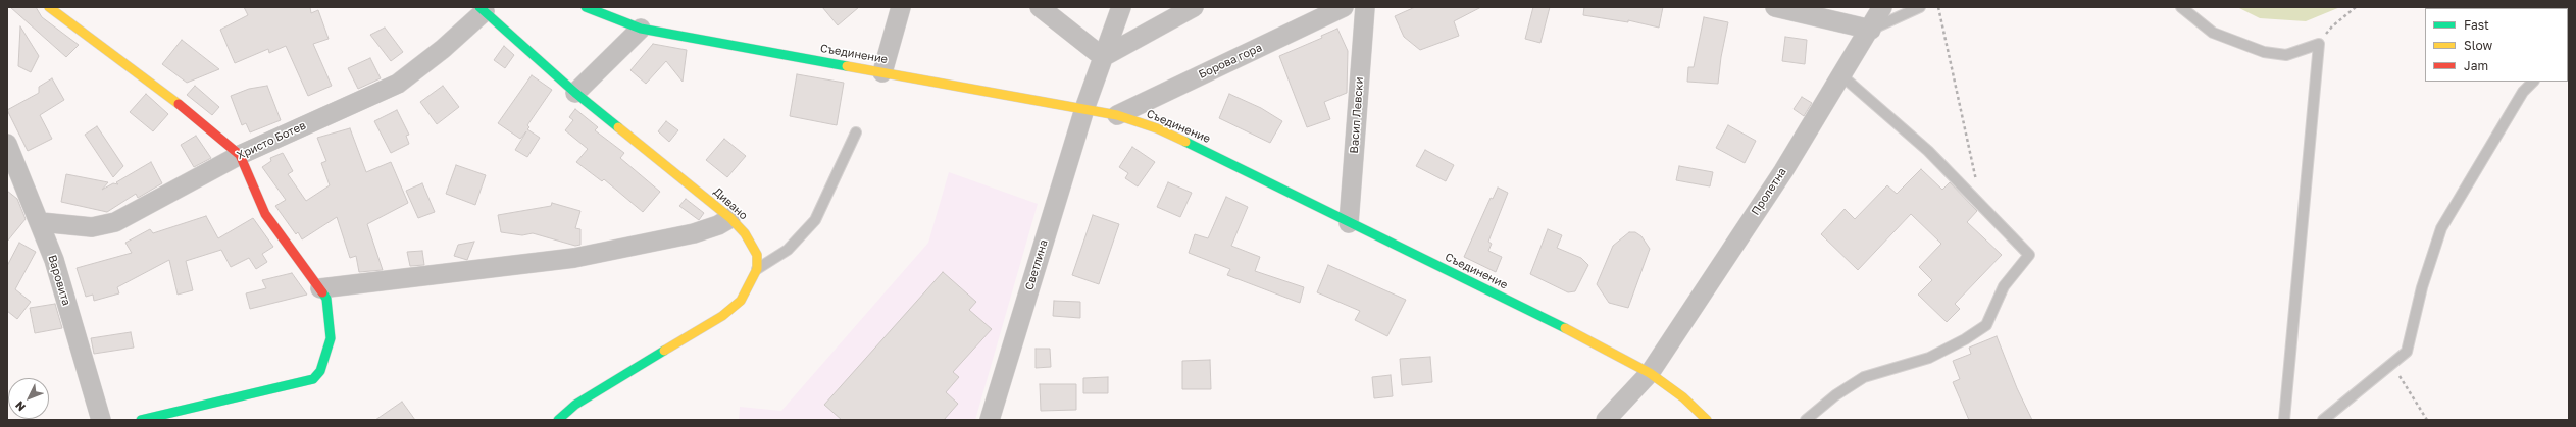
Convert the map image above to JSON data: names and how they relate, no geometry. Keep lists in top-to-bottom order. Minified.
{"streets":{"street":["Съединение","Борова гора","Васил Левски","Христо Ботев","Пролетна","Дивано","Светлина","Варовита"]},"crossings":[["Съединение","Борова гора"],["Съединение","Васил Левски"],["Съединение","Пролетна"],["Съединение","Светлина"],["Христо Ботев","Дивано"],["Христо Ботев","Варовита"]],"legend":["Fast","Slow","Jam"],"north":"bottom left"}
